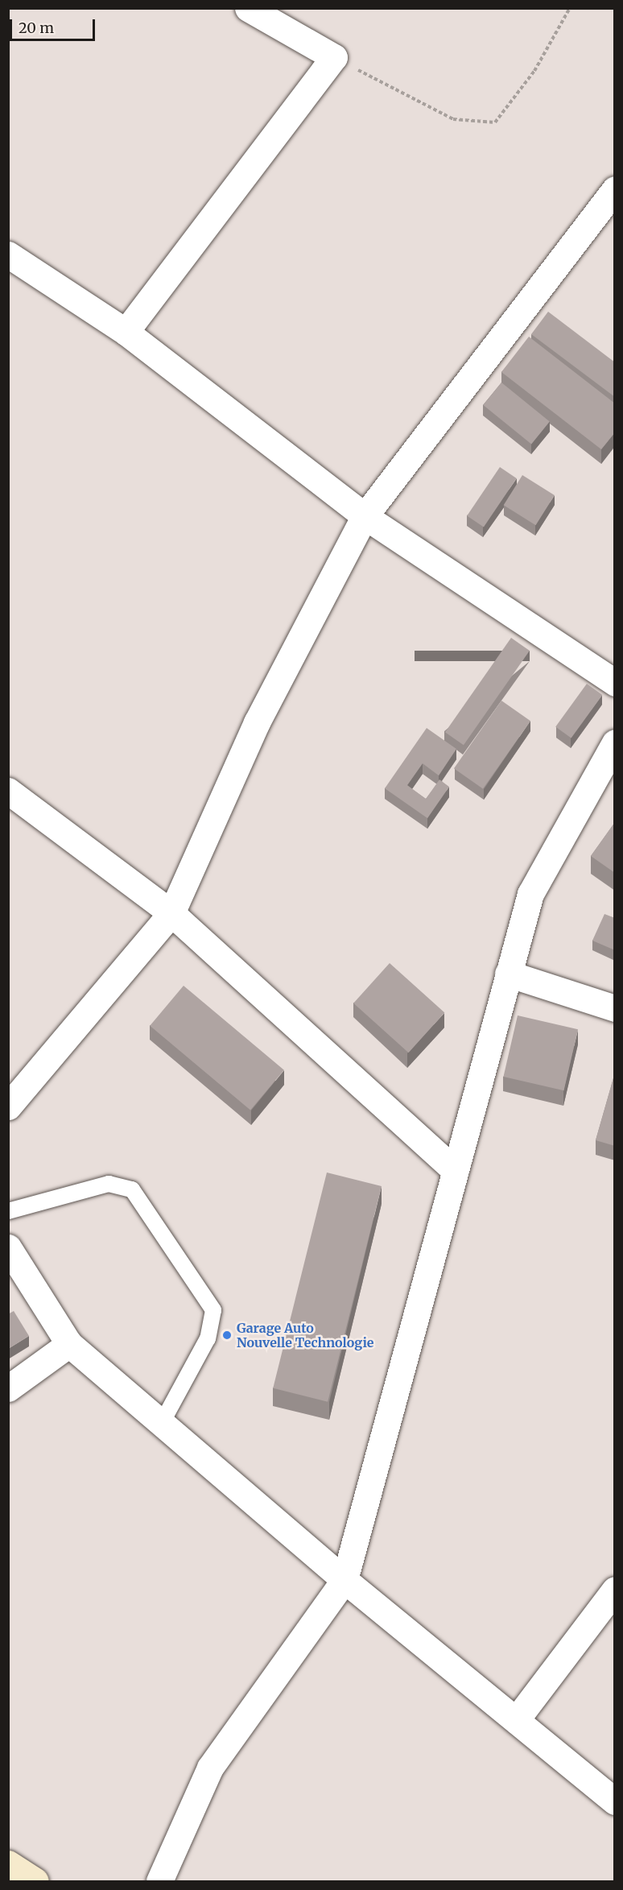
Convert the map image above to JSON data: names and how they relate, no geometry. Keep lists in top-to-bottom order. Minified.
{"places":["Garage Auto Nouvelle Technologie"],"scale_bar":"20 m"}
